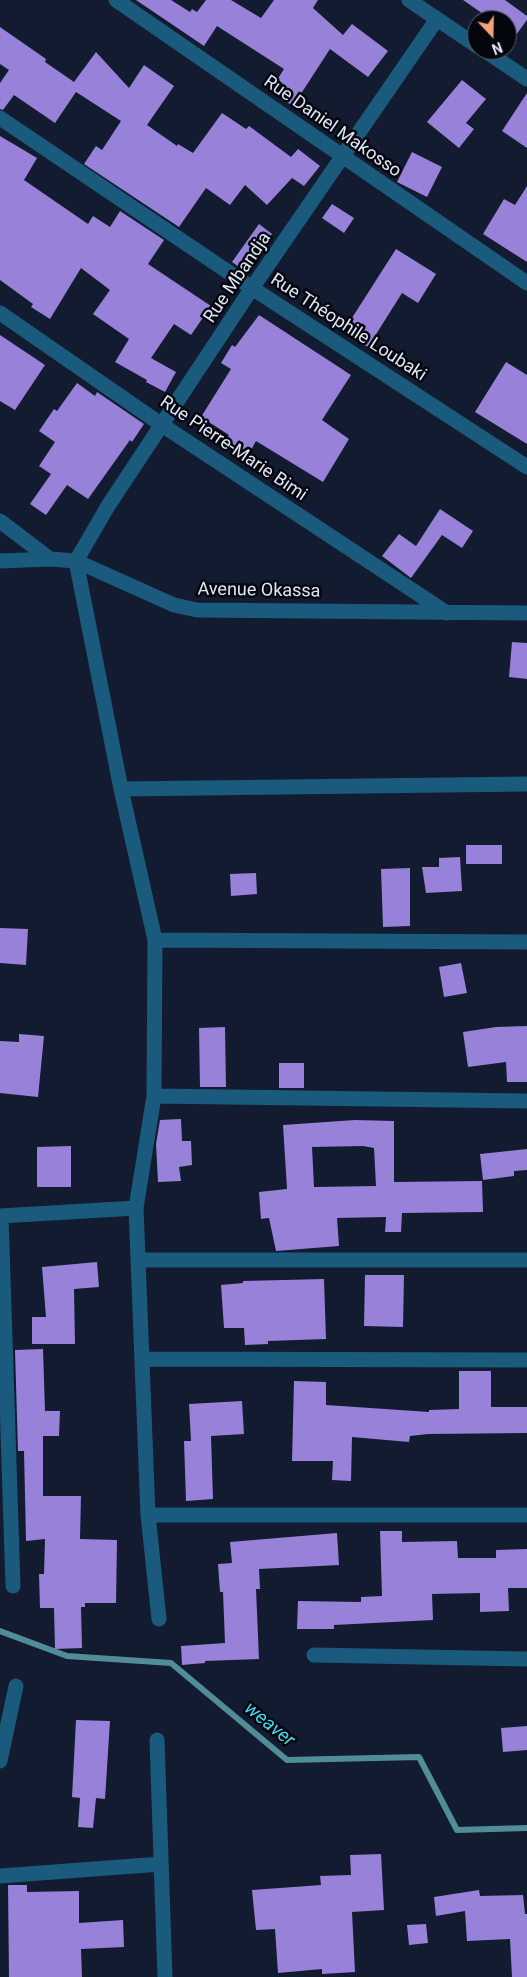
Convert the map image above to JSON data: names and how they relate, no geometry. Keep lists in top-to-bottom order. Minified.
{"streets":{"street":["Rue Daniel Makosso","Rue Mbandja","Rue Théophile Loubaki","Rue Pierre-Marie Bimi","Avenue Okassa"]},"crossings":[["Rue Daniel Makosso","Rue Mbandja"],["Rue Mbandja","Rue Théophile Loubaki"],["Rue Mbandja","Rue Pierre-Marie Bimi"],["Rue Mbandja","Avenue Okassa"],["Rue Pierre-Marie Bimi","Avenue Okassa"]],"water":["weaver"],"north":"bottom"}
